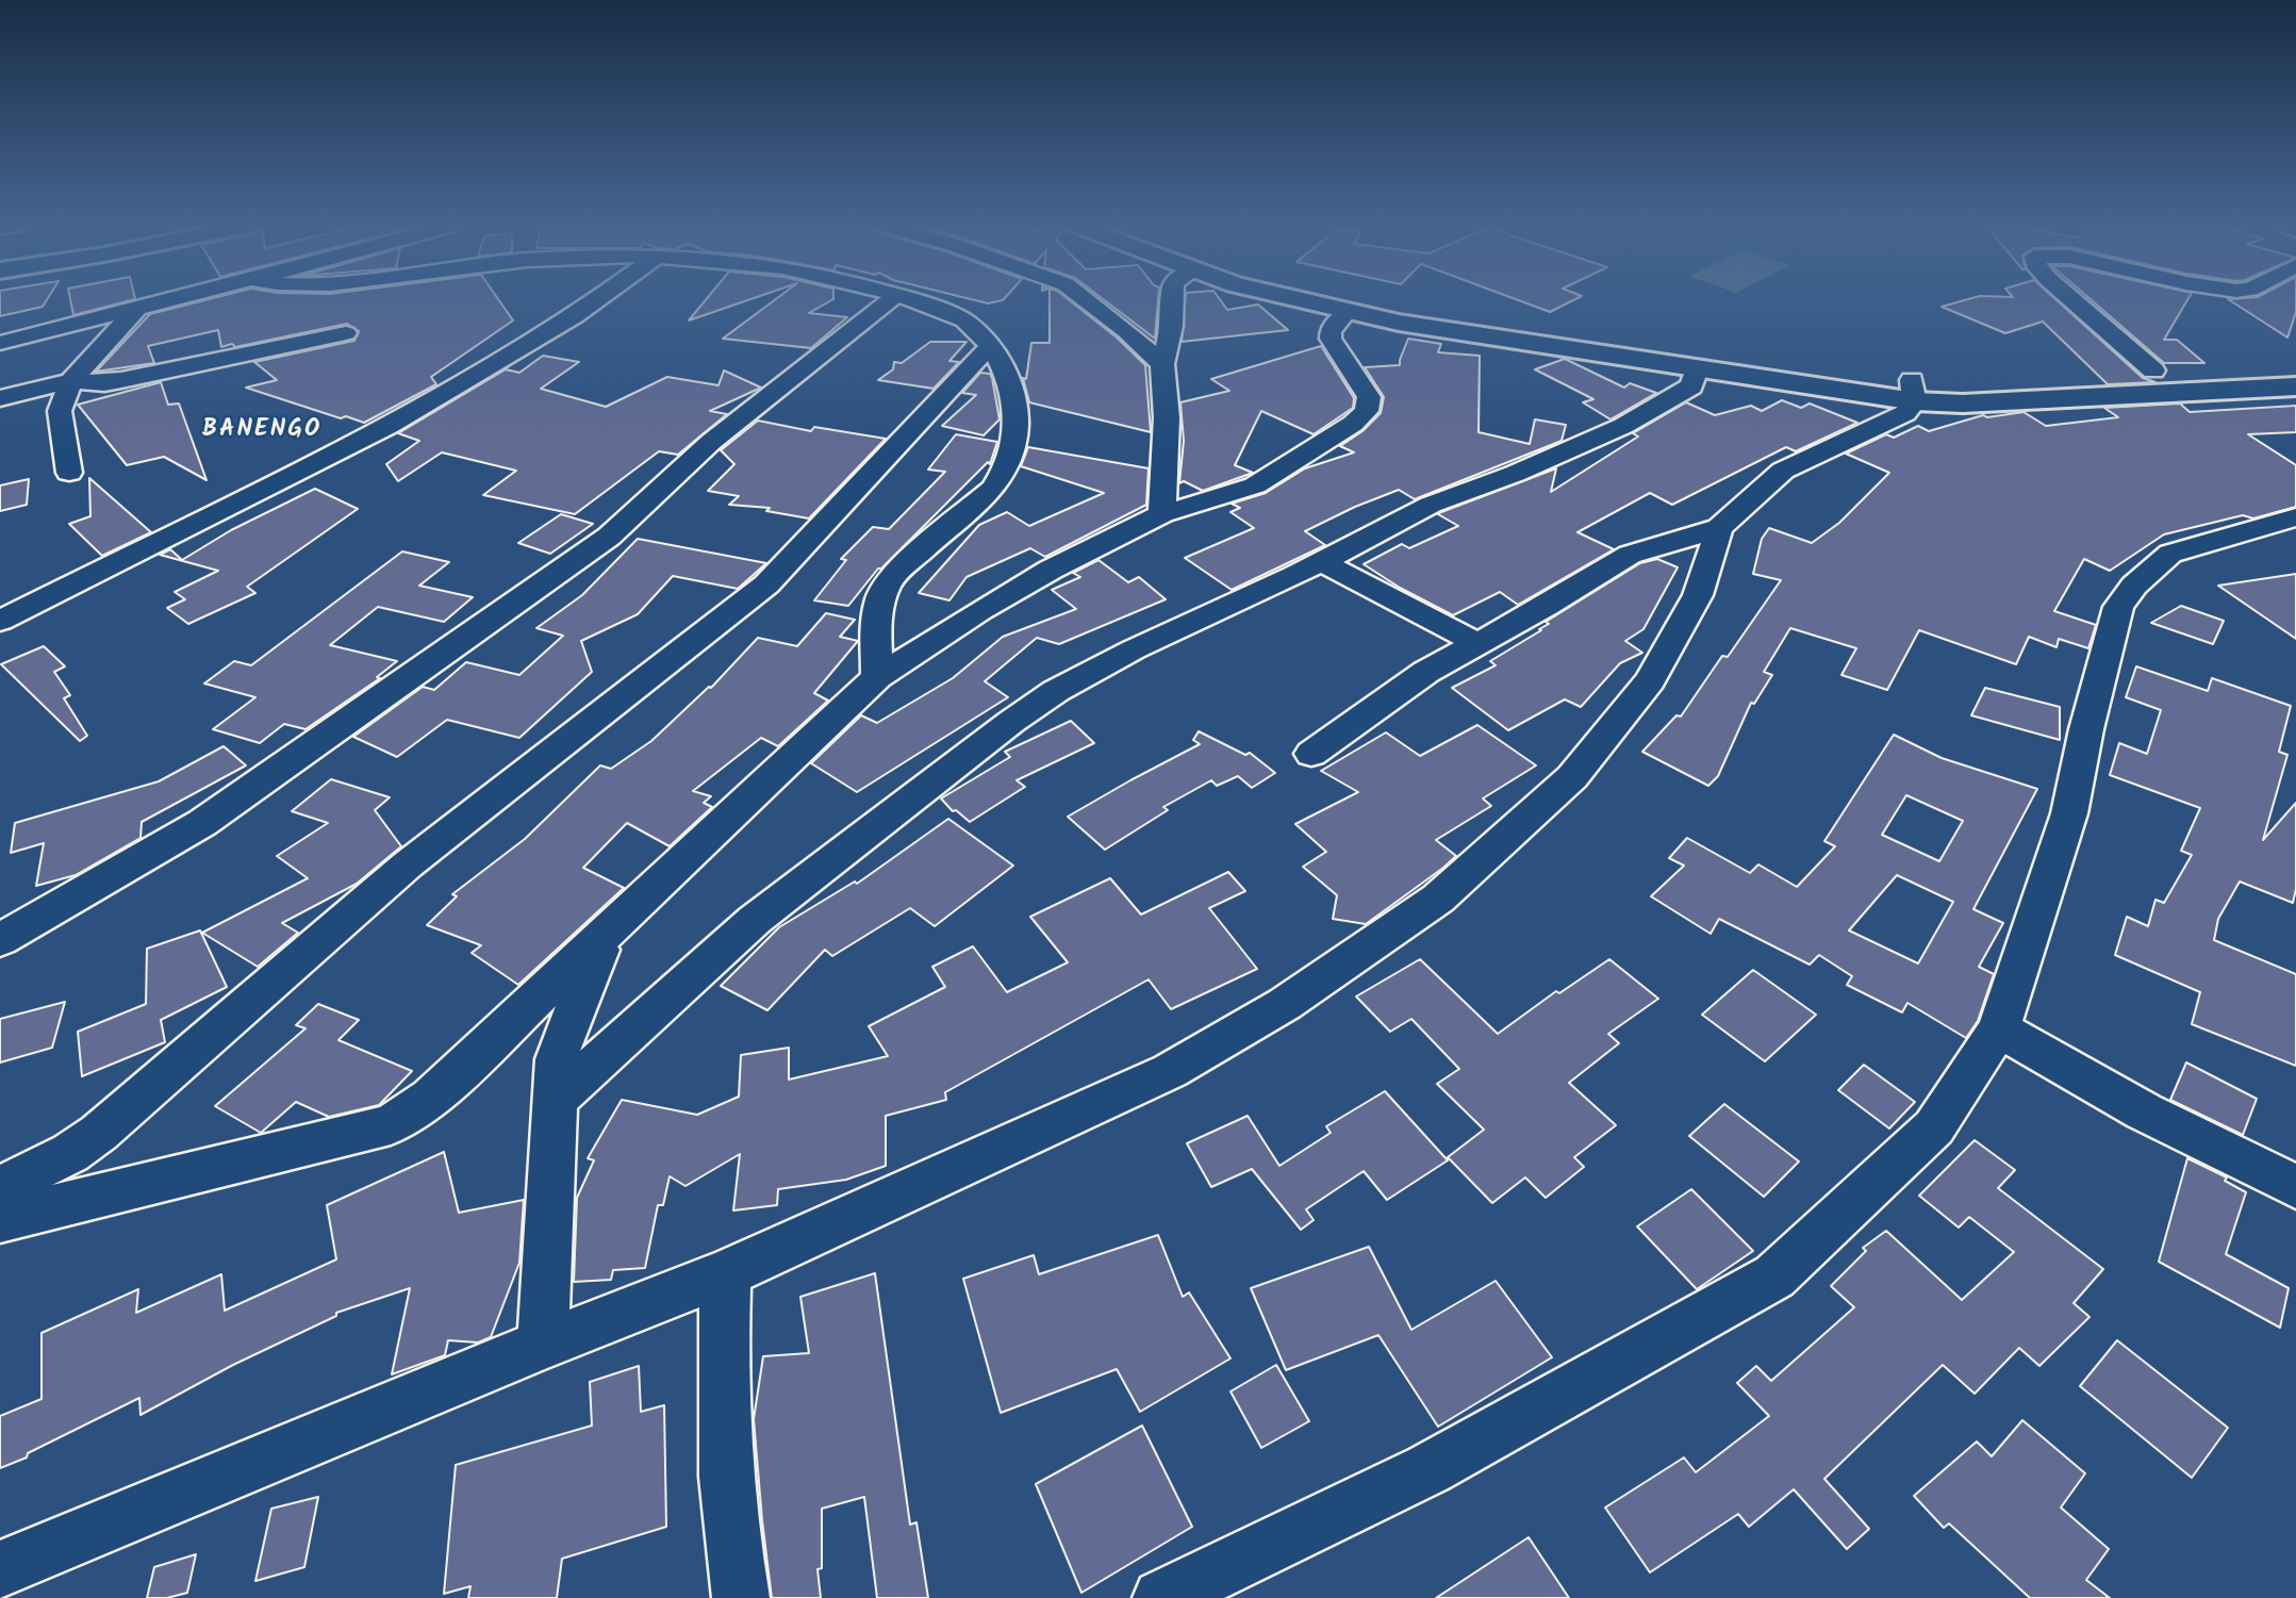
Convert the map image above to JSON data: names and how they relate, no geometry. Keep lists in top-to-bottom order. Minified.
{"districts":["BANENGO"]}
